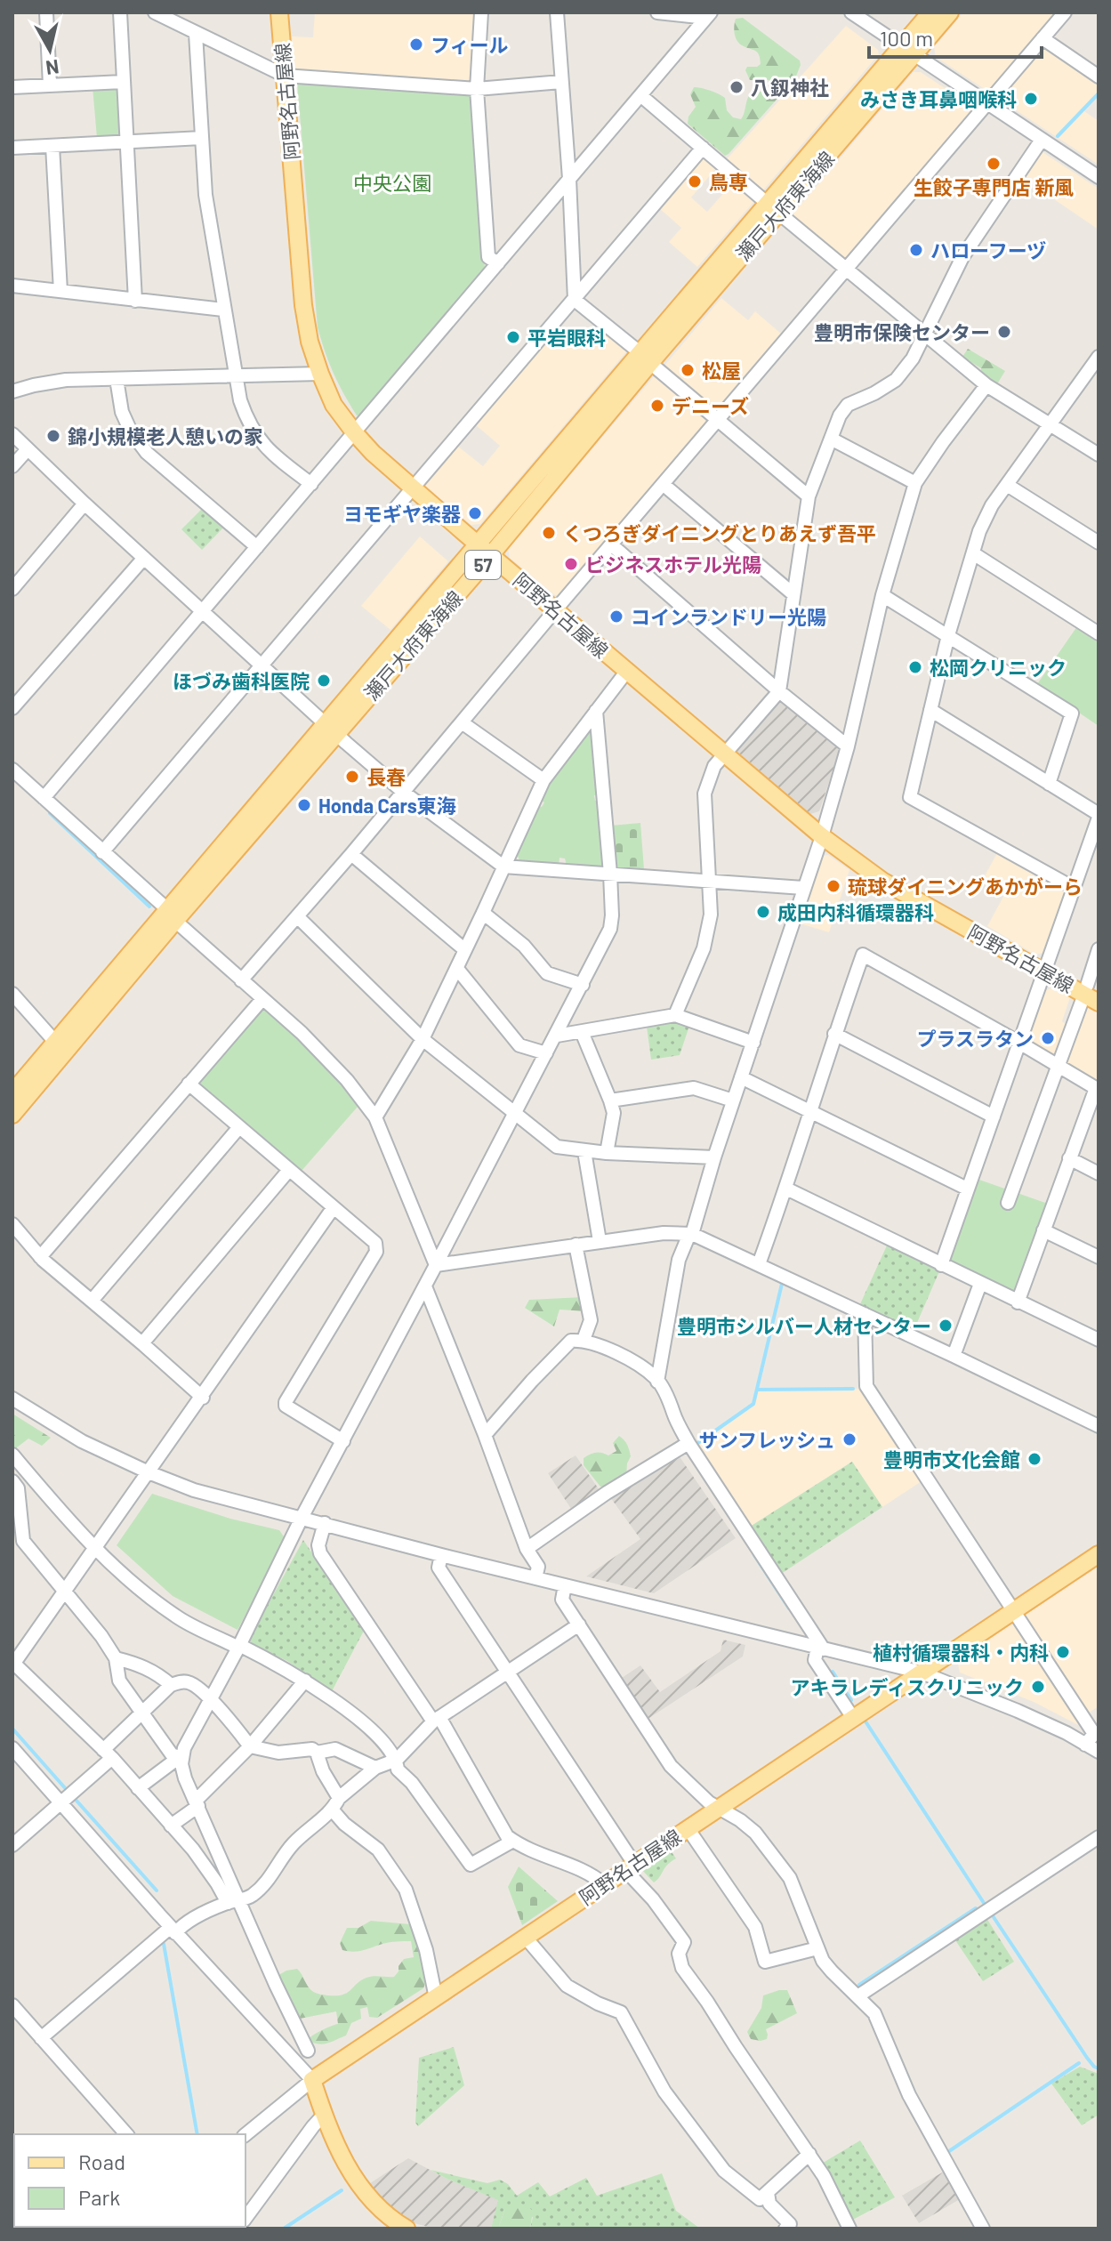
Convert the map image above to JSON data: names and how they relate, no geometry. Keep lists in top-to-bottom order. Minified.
{"streets":{"main road":["阿野名古屋線","瀬戸大府東海線","57"]},"crossings":[["阿野名古屋線","瀬戸大府東海線"]],"parks":["中央公園"],"places":["フィール","八釼神社","みさき耳鼻咽喉科","生餃子専門店 新風","鳥専","ハローフーヅ","豊明市保険センター","平岩眼科","松屋","デニーズ","錦小規模老人憩いの家","ヨモギヤ楽器","くつろぎダイニングとりあえず吾平","ビジネスホテル光陽","コインランドリー光陽","松岡クリニック","ほづみ歯科医院","長春","Honda Cars東海","琉球ダイニングあかがーら","成田内科循環器科","プラスラタン","豊明市シルバー人材センター","サンフレッシュ","豊明市文化会館","植村循環器科・内科","アキラレディスクリニック"],"legend":["Road","Park"],"scale_bar":"100 m","north":"bottom"}
